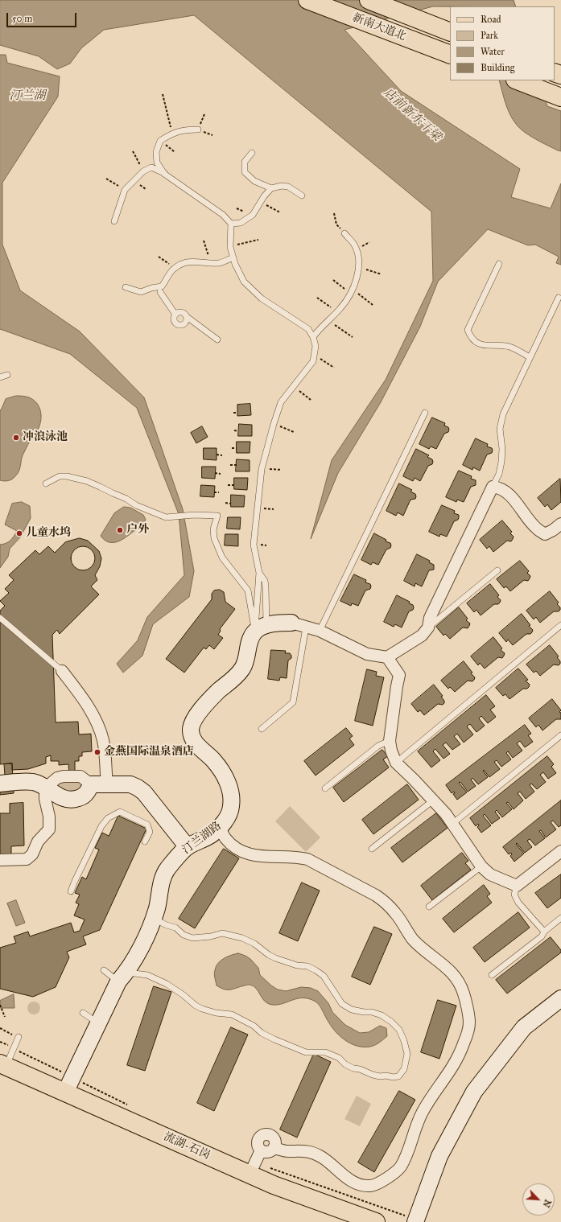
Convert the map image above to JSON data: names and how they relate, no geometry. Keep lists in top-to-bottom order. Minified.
{"streets":{"main road":["新南大道北","流湖-石岗"],"street":["汀兰湖路"]},"crossings":[["汀兰湖路","流湖-石岗"]],"water":["汀兰湖","店前新东干梁"],"places":["冲浪泳池","户外","儿童水坞","金燕国际温泉酒店"],"legend":["Road","Park","Water","Building"],"scale_bar":"50 m","north":"bottom right"}
